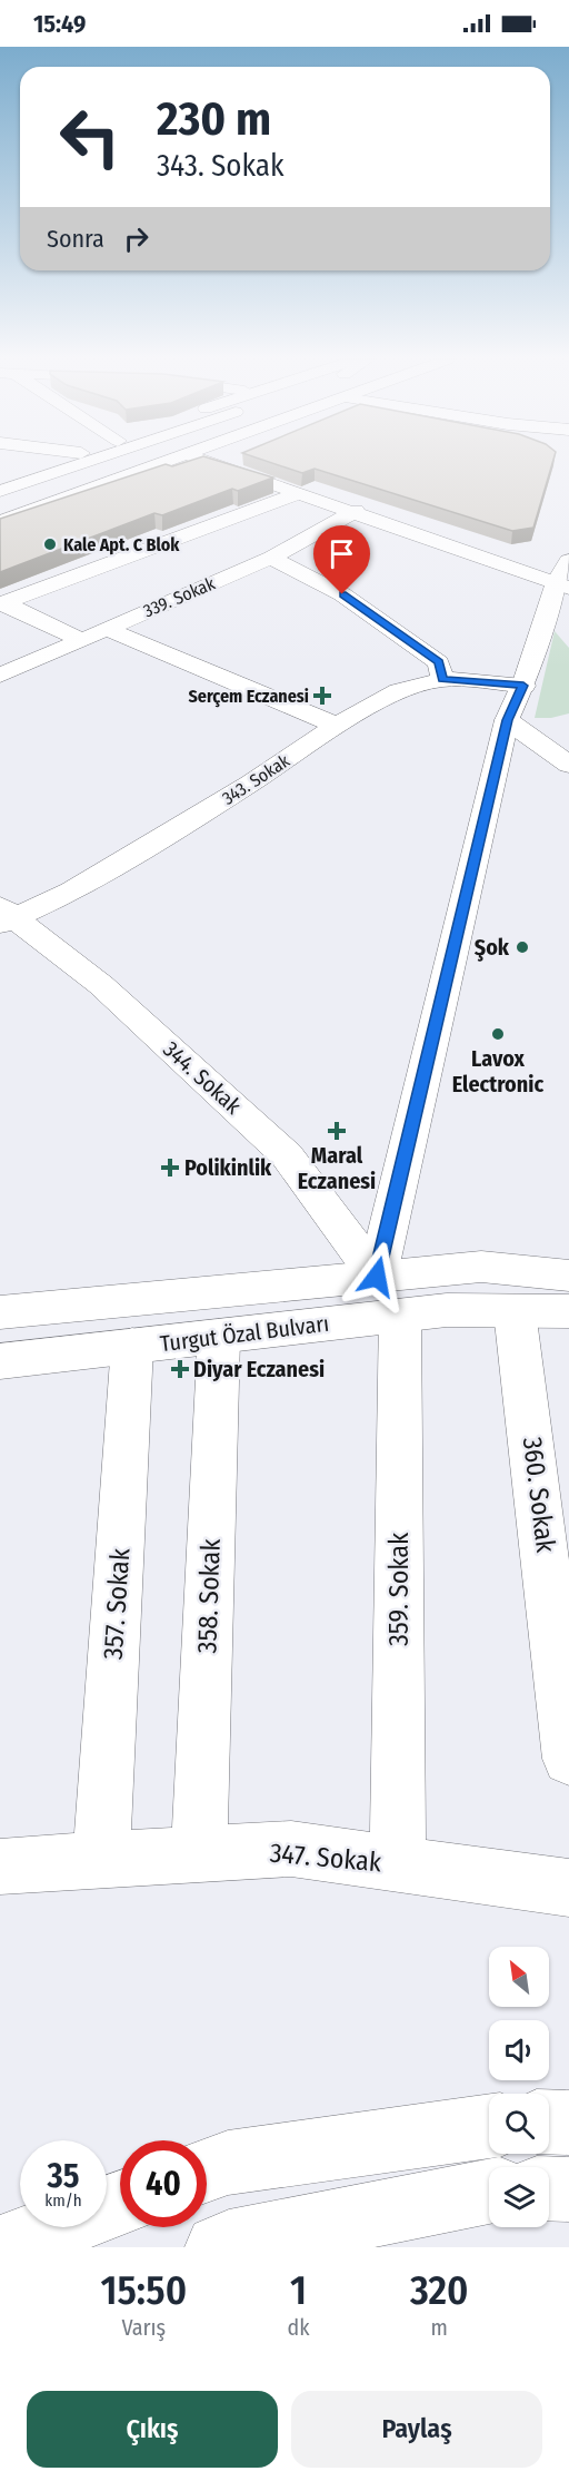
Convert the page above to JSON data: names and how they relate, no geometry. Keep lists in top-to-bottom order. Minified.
{"streets":{"main road":["339. Sokak","343. Sokak","344. Sokak","Turgut Özal Bulvarı","360. Sokak","359. Sokak","358. Sokak","357. Sokak","347. Sokak"]},"crossings":[["343. Sokak","344. Sokak"],["343. Sokak","359. Sokak"],["344. Sokak","Turgut Özal Bulvarı"],["344. Sokak","359. Sokak"],["Turgut Özal Bulvarı","360. Sokak"],["Turgut Özal Bulvarı","359. Sokak"],["Turgut Özal Bulvarı","358. Sokak"],["Turgut Özal Bulvarı","357. Sokak"],["359. Sokak","347. Sokak"],["358. Sokak","347. Sokak"],["357. Sokak","347. Sokak"]],"places":{"other":["Kale Apt. C Blok","Şok","Lavox Electronic"],"health":["Serçem Eczanesi","Maral Eczanesi","Polikinlik","Diyar Eczanesi"]},"north":"top left","page":{"status":"15:49","turn":["230 m","343. Sokak"],"then":"Sonra","speed":"35 km/h","limit":"40","eta":["15:50","Varış","1","dk","320","m"],"buttons":["Çıkış","Paylaş"]}}
